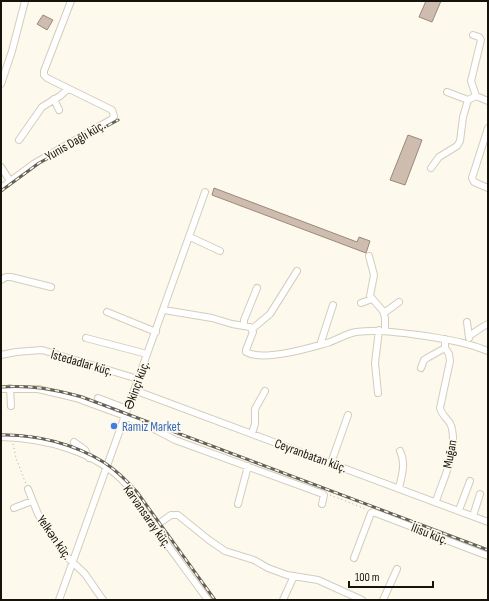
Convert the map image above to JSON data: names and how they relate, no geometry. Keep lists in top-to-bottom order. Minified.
{"streets":{"street":["Yunis Dağlı küç.","İstedadlar küç.","Əkinçi küç.","Muğan","Ceyranbatan küç.","Karvansaray küç.","İlisu küç.","Yelkən küç."]},"crossings":[["İstedadlar küç.","Əkinçi küç."],["Əkinçi küç.","Ceyranbatan küç."],["Əkinçi küç.","Karvansaray küç."],["Əkinçi küç.","Yelkən küç."],["Muğan","Ceyranbatan küç."]],"places":["Ramiz Market"],"scale_bar":"100 m"}
